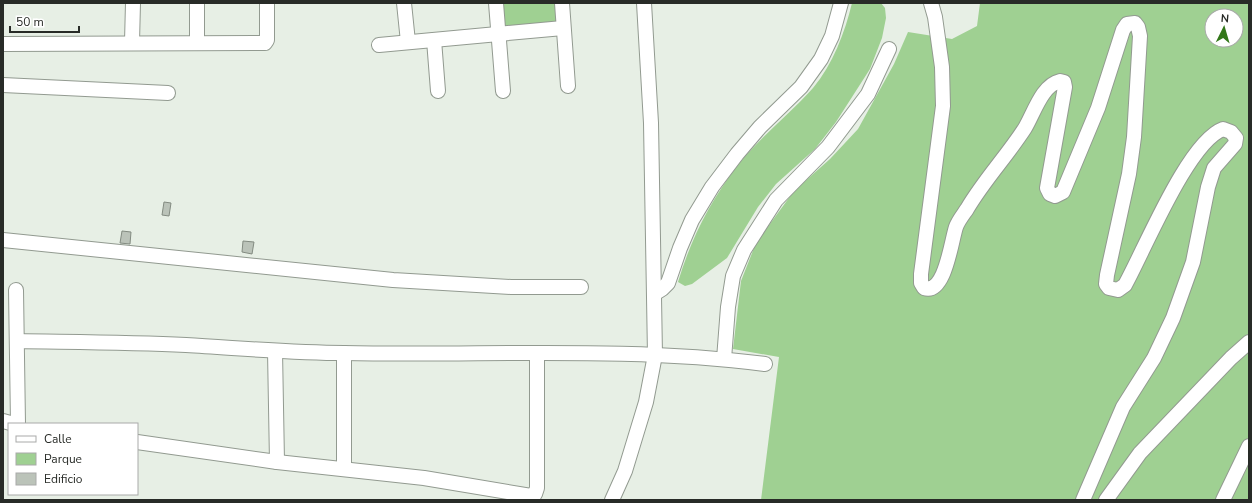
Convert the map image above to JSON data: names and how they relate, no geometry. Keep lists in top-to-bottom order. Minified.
{"legend":["Calle","Parque","Edificio"],"scale_bar":"50 m","north":"top"}
